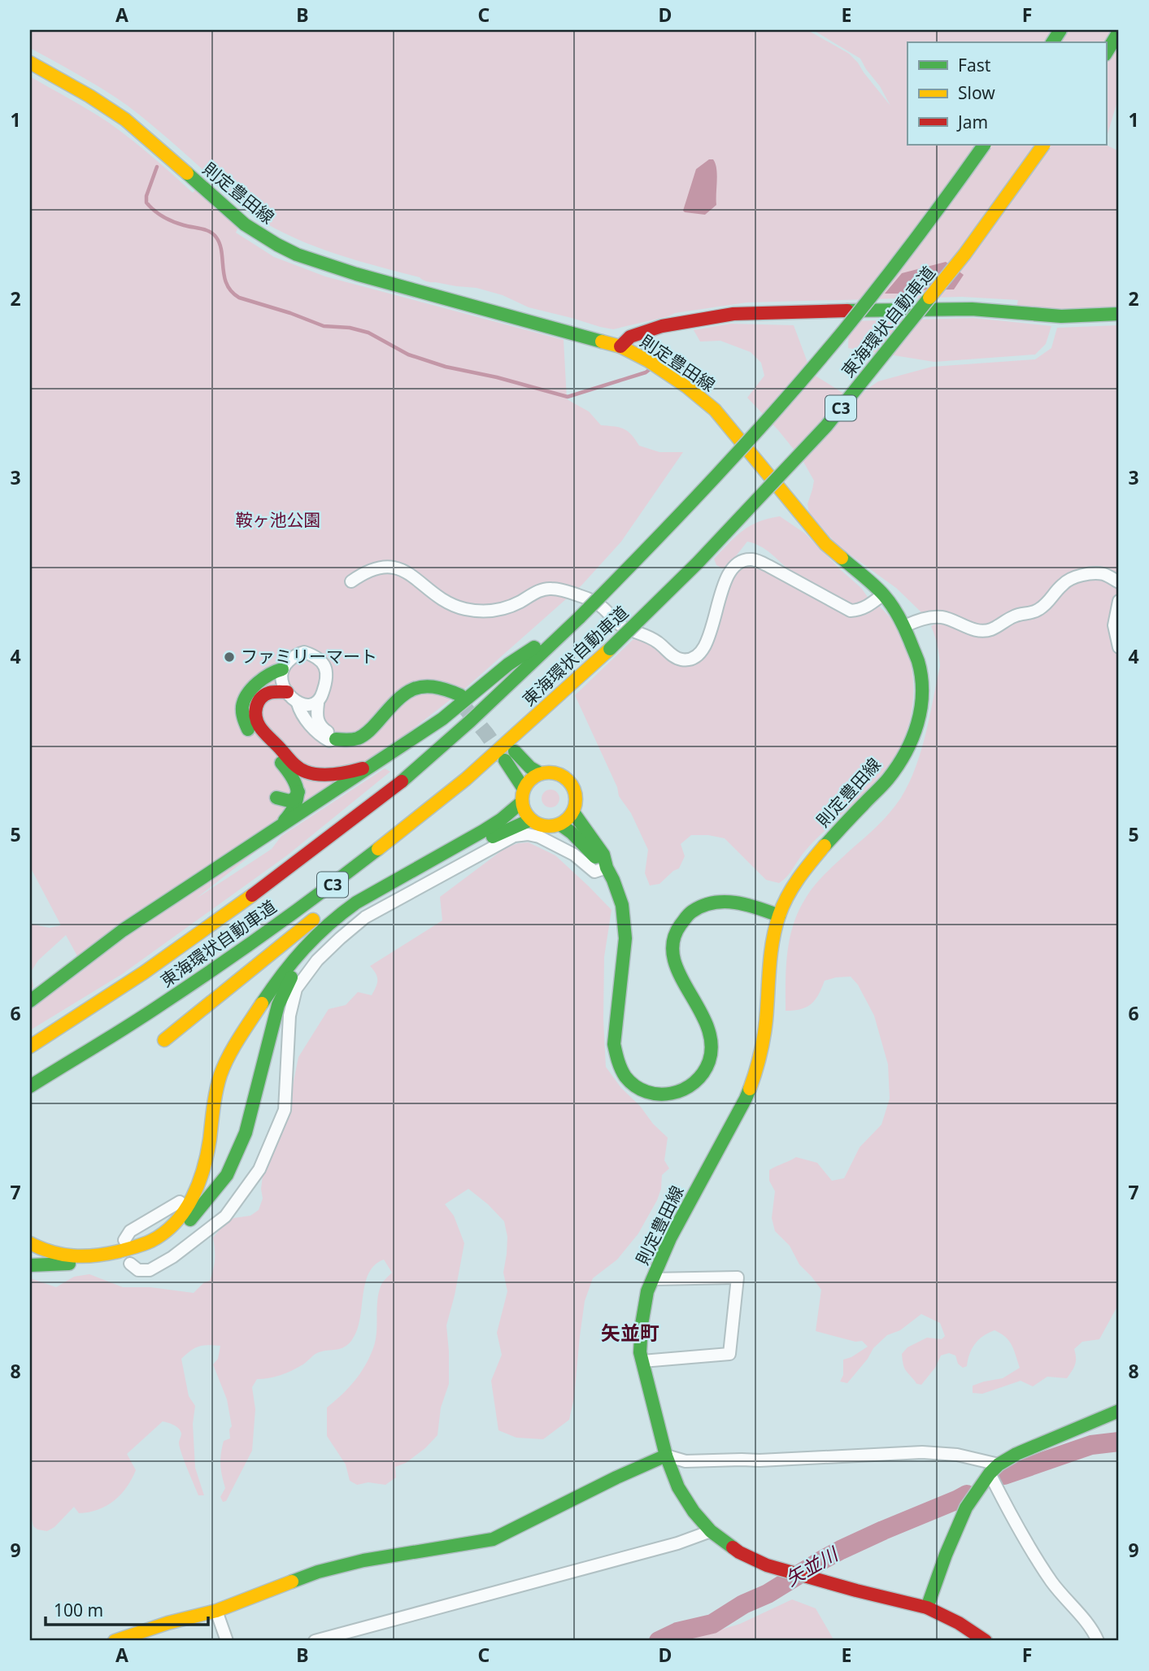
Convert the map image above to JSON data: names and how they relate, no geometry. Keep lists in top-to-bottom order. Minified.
{"streets":{"main road":["則定豊田線","東海環状自動車道","C3"]},"districts":["矢並町"],"water":["矢並川"],"parks":["鞍ヶ池公園"],"places":["ファミリーマート"],"legend":["Fast","Slow","Jam"],"scale_bar":"100 m","grid":{"columns":["A","B","C","D","E","F"],"rows":["1","2","3","4","5","6","7","8","9"]}}
